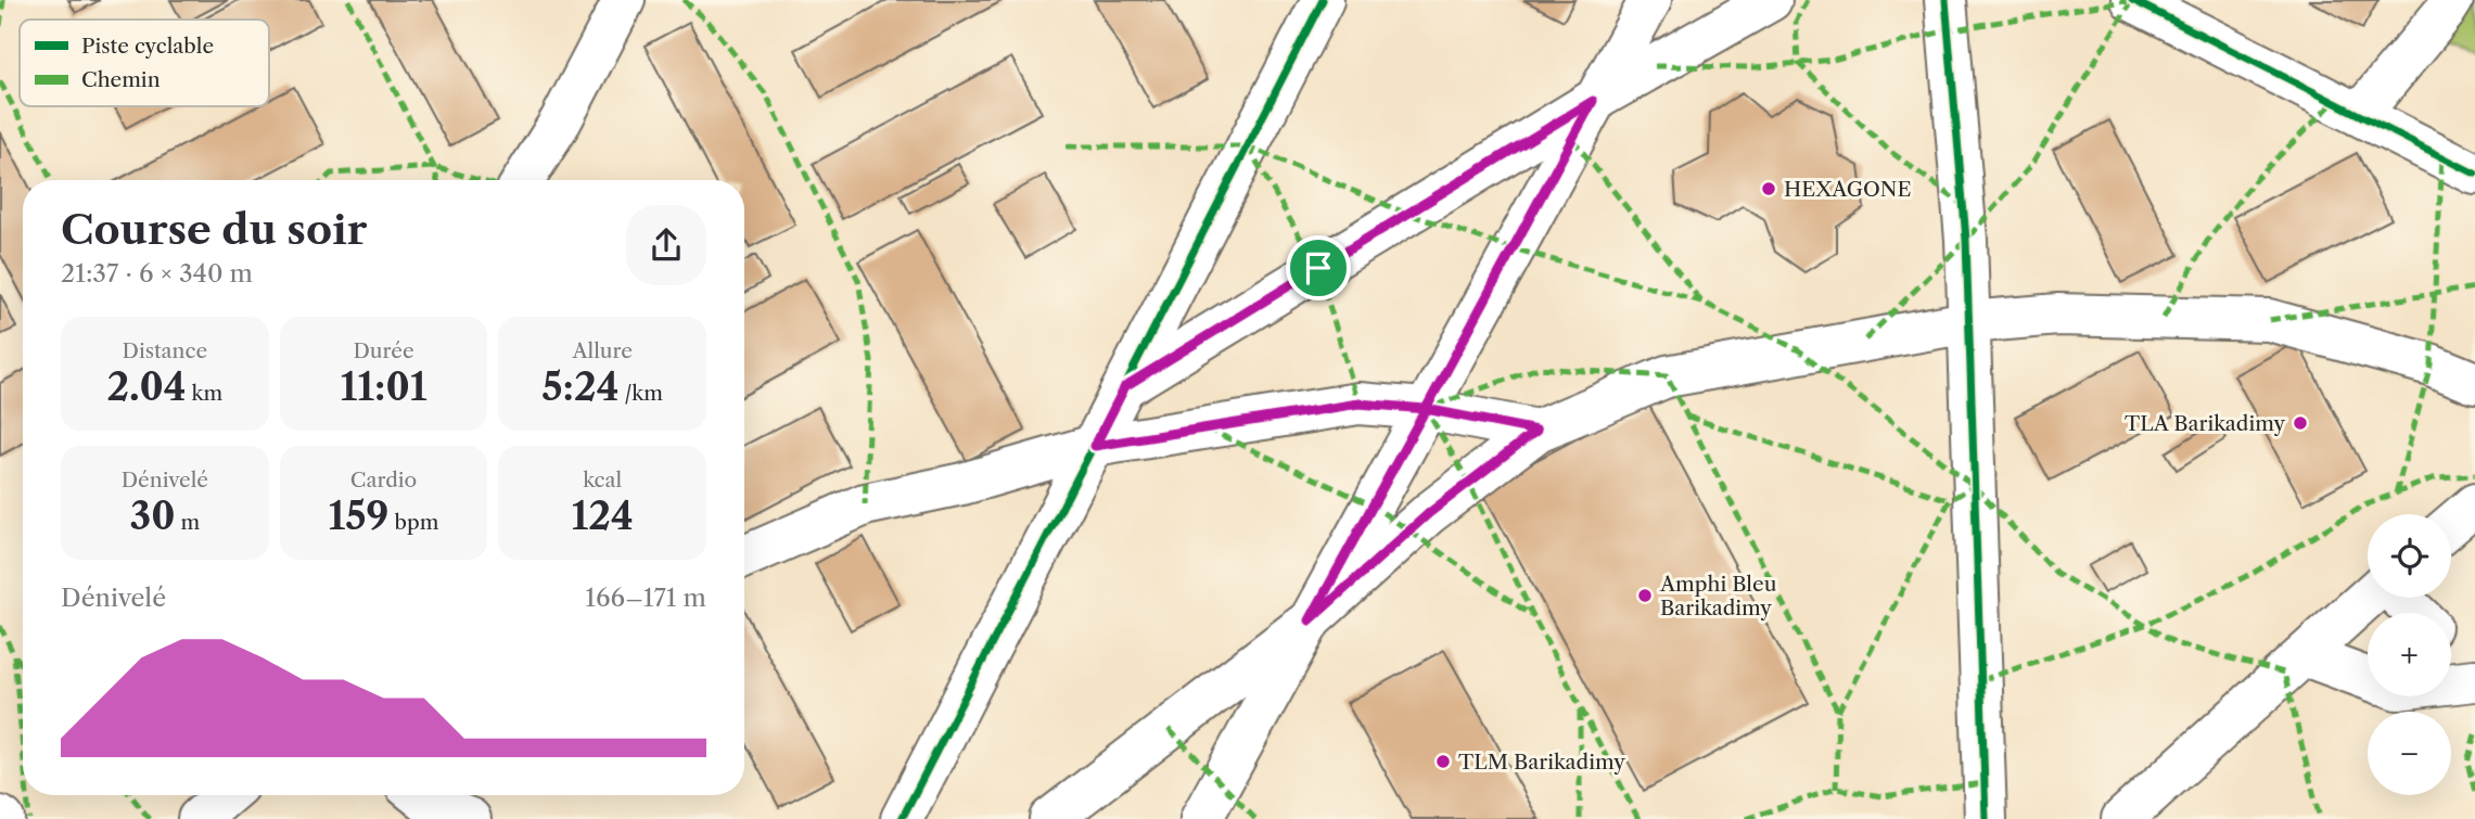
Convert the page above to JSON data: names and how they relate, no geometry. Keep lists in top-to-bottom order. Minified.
{"places":["HEXAGONE","TLA Barikadimy","Amphi Bleu Barikadimy","TLM Barikadimy"],"legend":["Piste cyclable","Chemin"],"page":{"heading":["Course du soir","21:37 · 6 × 340 m"],"stats":[["Distance","2.04 km"],["Durée","11:01"],["Allure","5:24 /km"],["Dénivelé","30 m"],["Cardio","159 bpm"],["kcal","124"]],"map_buttons":["+","−"],"chart":["Dénivelé","166–171 m"]}}
